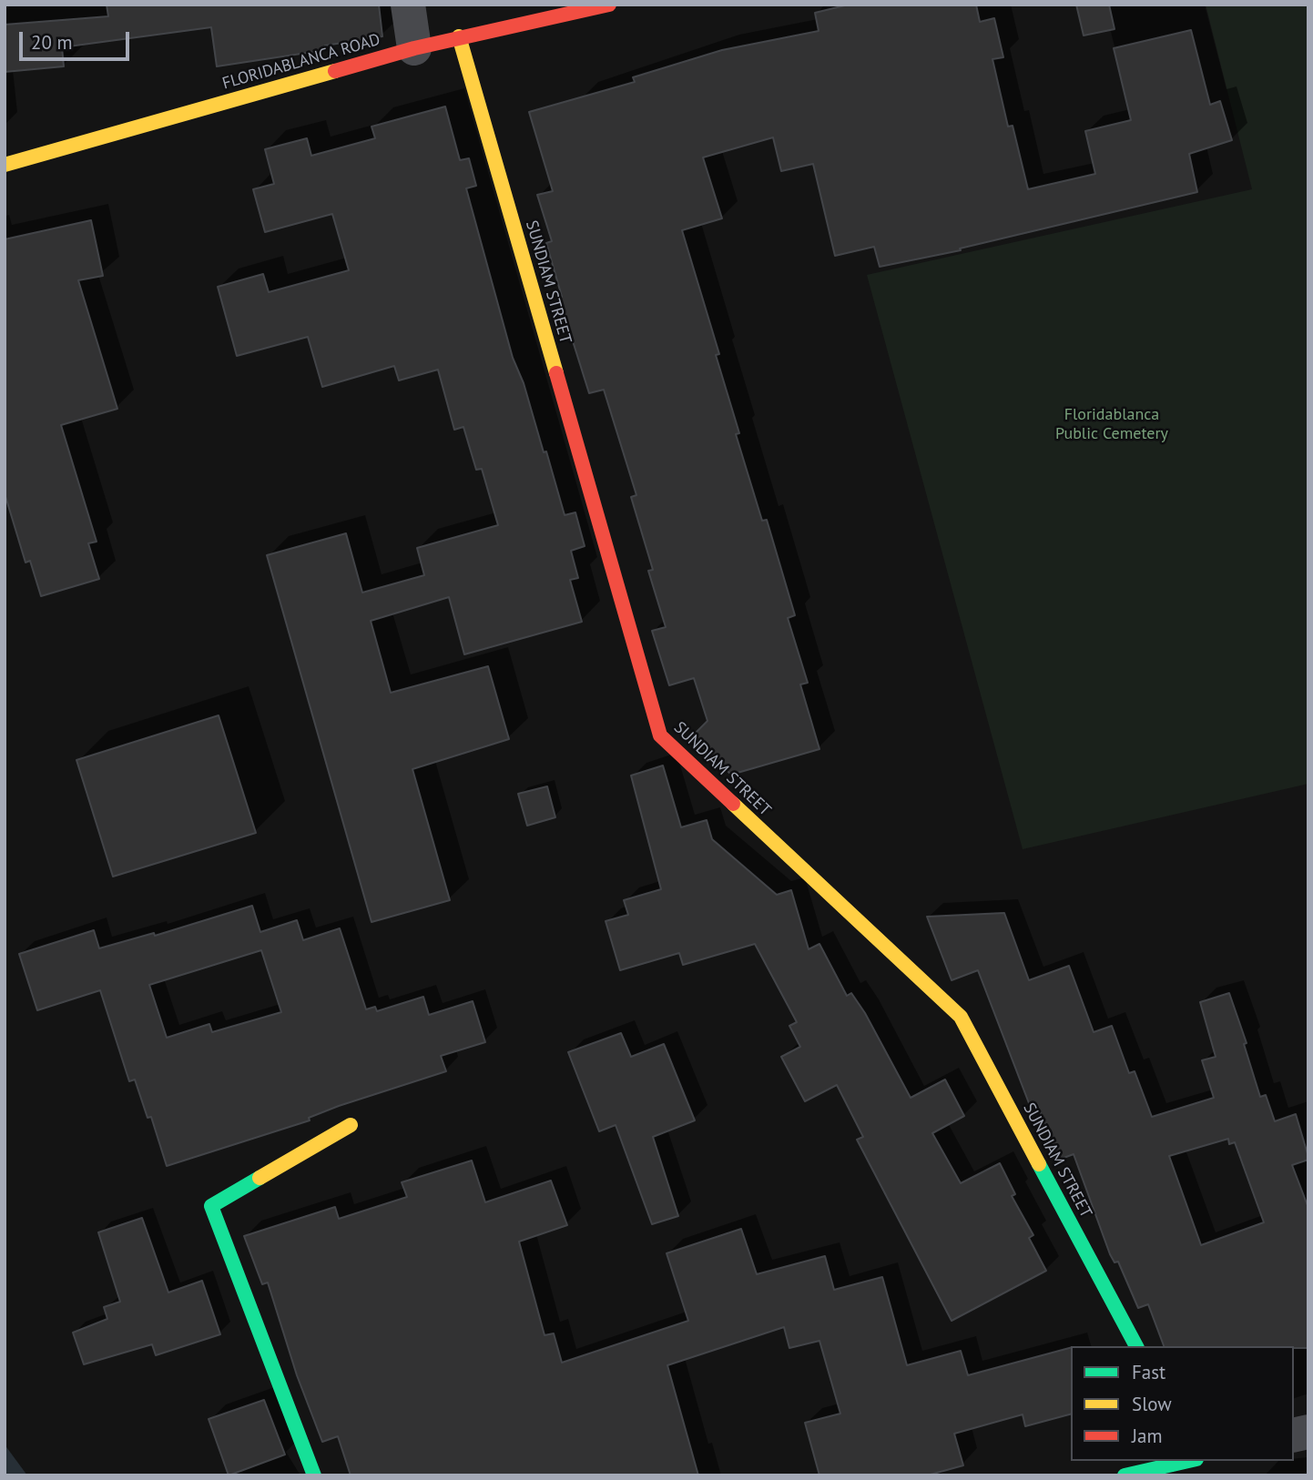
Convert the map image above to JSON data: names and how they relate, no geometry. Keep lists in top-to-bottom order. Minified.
{"streets":{"street":["FLORIDABLANCA ROAD","SUNDIAM STREET"]},"crossings":[["FLORIDABLANCA ROAD","SUNDIAM STREET"]],"parks":["Floridablanca Public Cemetery"],"legend":["Fast","Slow","Jam"],"scale_bar":"20 m"}
